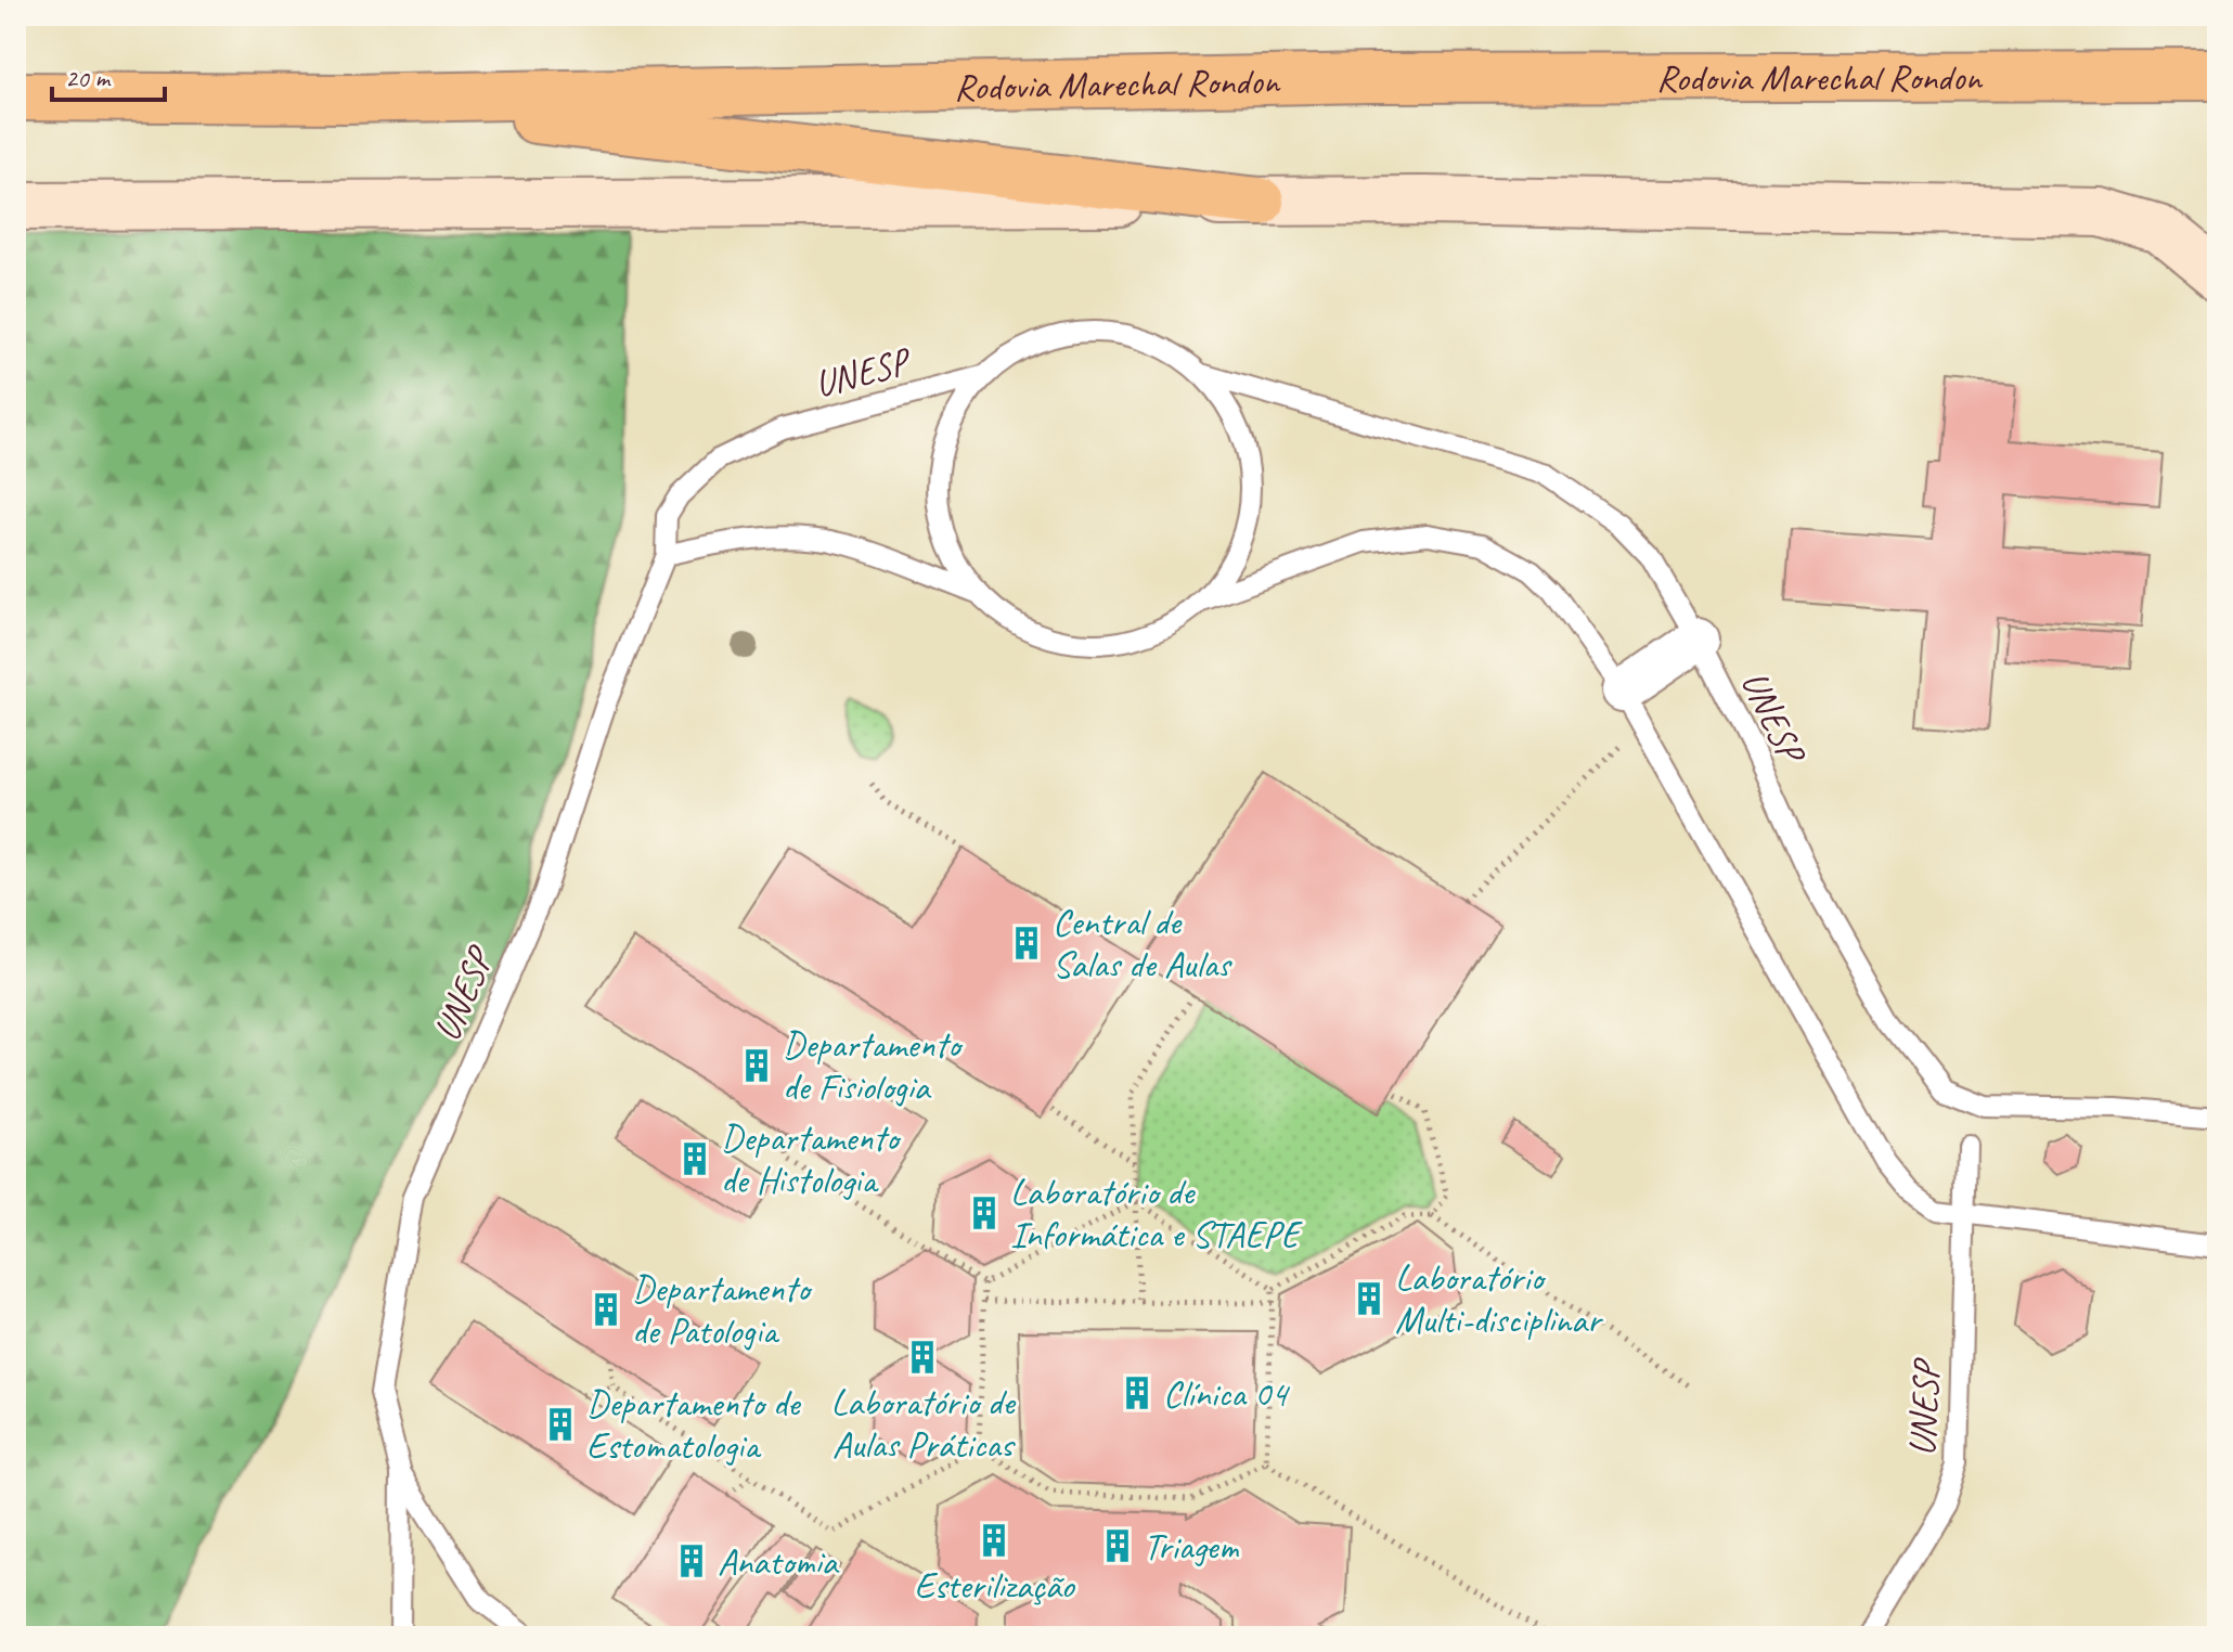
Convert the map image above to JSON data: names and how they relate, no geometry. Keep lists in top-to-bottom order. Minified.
{"streets":{"highway":["Rodovia Marechal Rondon"],"lane":["UNESP"]},"places":{"building":["Central de Salas de Aulas","Departamento de Fisiologia","Departamento de Histologia","Laboratório de Informática e STAEPE","Laboratório Multi-disciplinar","Departamento de Patologia","Laboratório de Aulas Práticas","Clínica 04","Departamento de Estomatologia","Esterilização","Triagem","Anatomia"]},"scale_bar":"20 m"}
